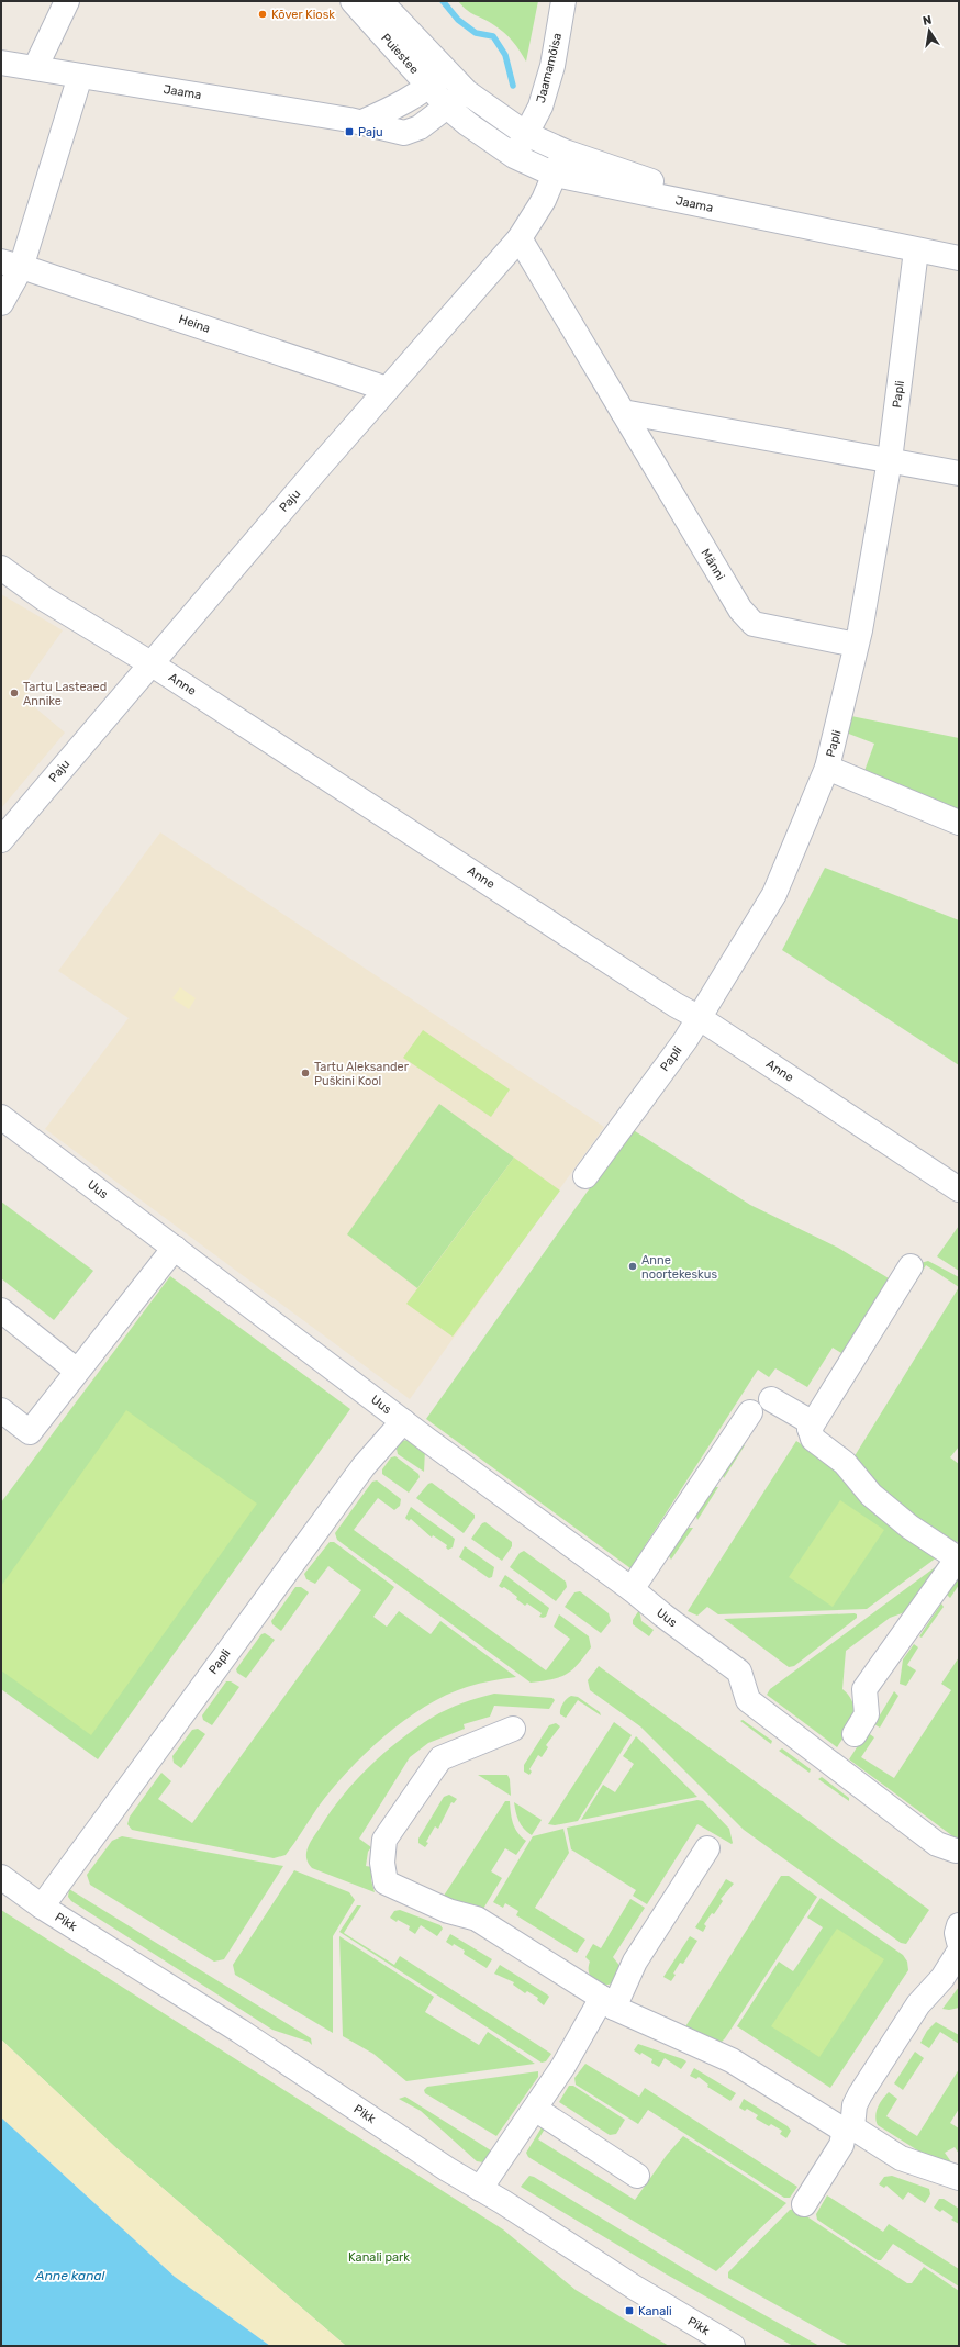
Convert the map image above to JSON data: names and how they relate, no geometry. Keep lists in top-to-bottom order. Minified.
{"streets":{"street":["Puiestee","Jaamamõisa","Jaama","Heina","Papli","Paju","Männi","Anne","Uus","Pikk"]},"crossings":[["Puiestee","Jaama"],["Jaamamõisa","Jaama"],["Jaama","Papli"],["Jaama","Paju"],["Heina","Paju"],["Papli","Männi"],["Papli","Anne"],["Papli","Uus"],["Papli","Pikk"],["Paju","Männi"],["Paju","Anne"]],"water":["Anne kanal"],"parks":["Kanali park"],"places":{"other":["Kõver Kiosk","Tartu Lasteaed Annike","Tartu Aleksander Puškini Kool","Anne noortekeskus"],"transit":["Paju","Kanali"]},"north":"top"}
